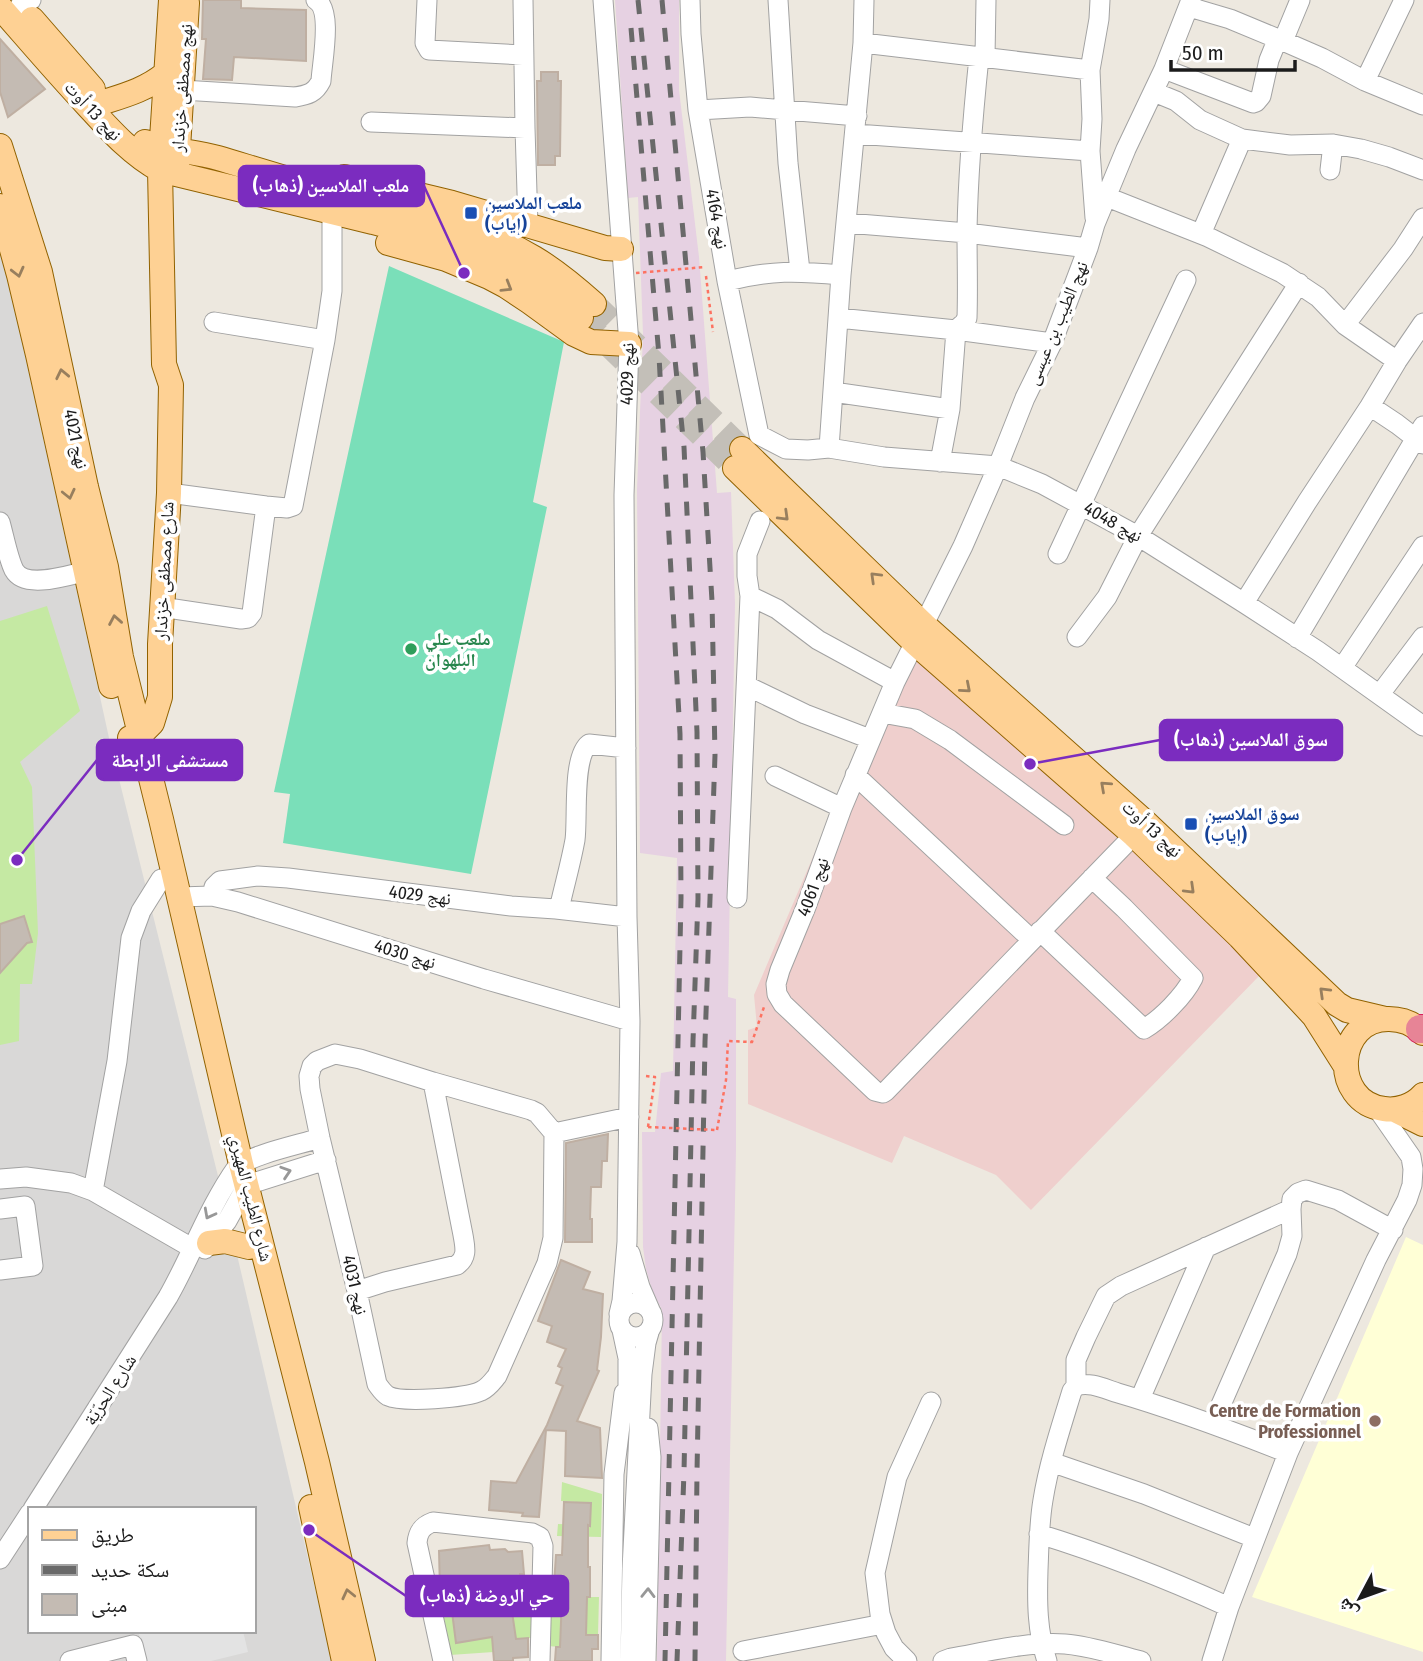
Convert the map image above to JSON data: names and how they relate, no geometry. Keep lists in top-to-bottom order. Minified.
{"streets":{"main road":["نهج مصطفى خزندار","نهج 13 أوت","نهج 4021","شارع مصطفى خزندار","شارع الطيب المهيري"],"street":["نهج 4164","نهج الطيب بن عيسى","نهج 4029","نهج 4048","نهج 4061","نهج 4030","نهج 4031","شارع الحرّيّة"]},"crossings":[["نهج مصطفى خزندار","نهج 13 أوت"],["نهج مصطفى خزندار","شارع مصطفى خزندار"],["نهج 13 أوت","نهج الطيب بن عيسى"],["نهج 13 أوت","شارع مصطفى خزندار"],["نهج 13 أوت","نهج 4061"],["نهج 4164","نهج 4048"],["نهج الطيب بن عيسى","نهج 4048"],["نهج الطيب بن عيسى","نهج 4061"],["نهج 4029","نهج 4030"],["نهج 4021","شارع مصطفى خزندار"],["نهج 4021","شارع الطيب المهيري"],["شارع مصطفى خزندار","شارع الطيب المهيري"],["نهج 4030","شارع الطيب المهيري"],["شارع الطيب المهيري","شارع الحرّيّة"]],"places":{"transit":["ملعب الملاسين (إياب)","سوق الملاسين (إياب)"],"other":["ملعب الملاسين (ذهاب)","ملعب علي البلهوان","سوق الملاسين (ذهاب)","مستشفى الرابطة","Centre de Formation Professionnel","حي الروضة (ذهاب)"]},"legend":["طريق","سكة حديد","مبنى"],"scale_bar":"50 m","north":"bottom left"}
